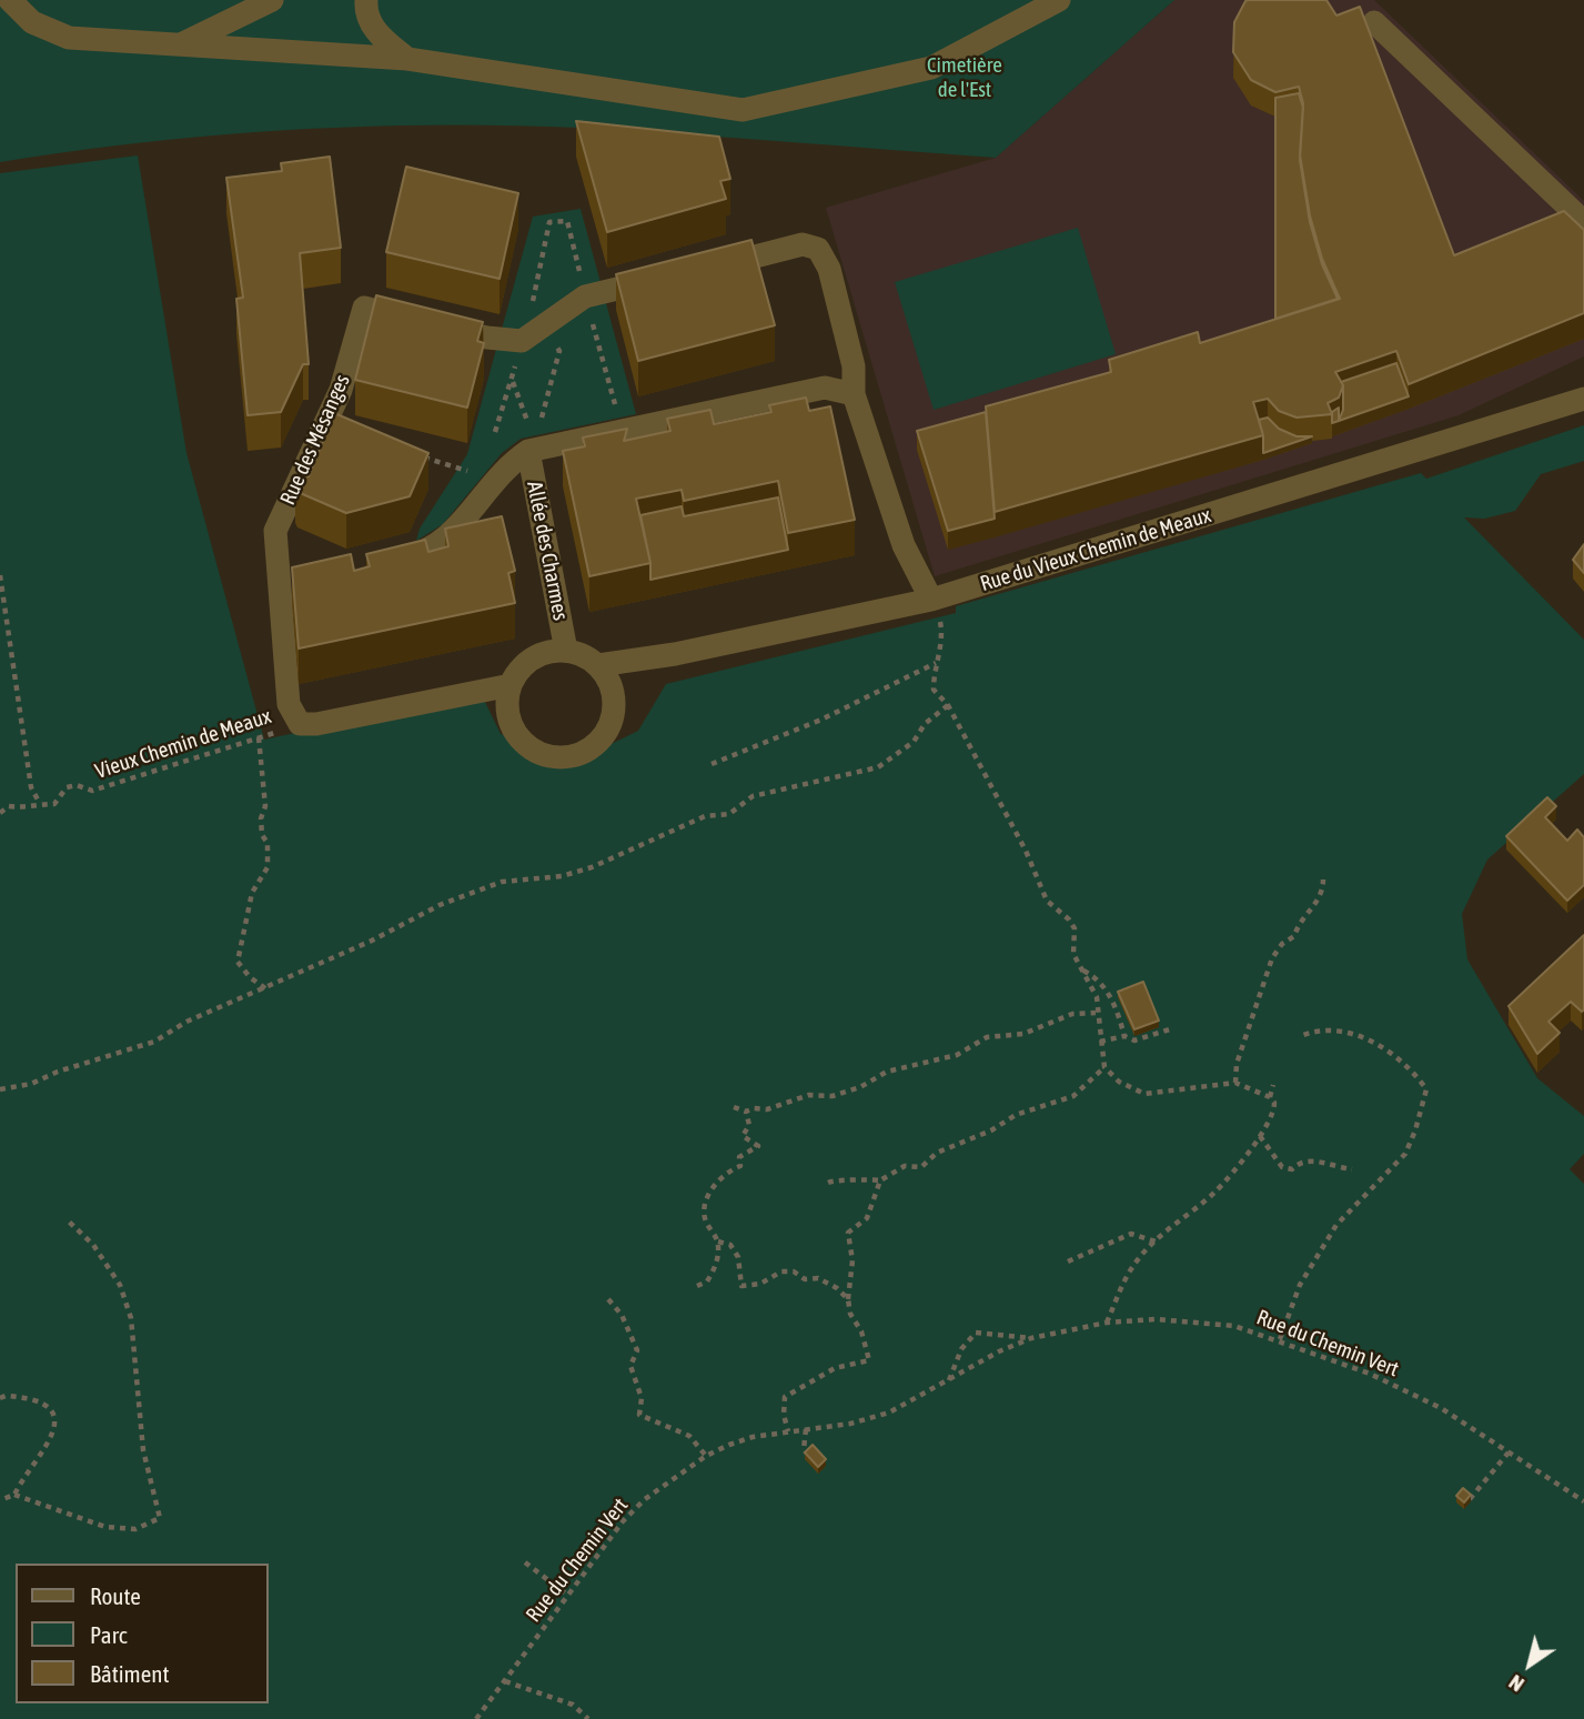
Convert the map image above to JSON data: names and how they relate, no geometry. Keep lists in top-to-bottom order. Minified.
{"streets":{"street":["Rue des Mésanges","Rue du Vieux Chemin de Meaux","Allée des Charmes"],"path":["Vieux Chemin de Meaux","Rue du Chemin Vert"]},"crossings":[["Rue des Mésanges","Vieux Chemin de Meaux"],["Rue du Vieux Chemin de Meaux","Allée des Charmes"]],"parks":["Cimetière de l'Est"],"legend":["Route","Parc","Bâtiment"],"north":"bottom left"}
